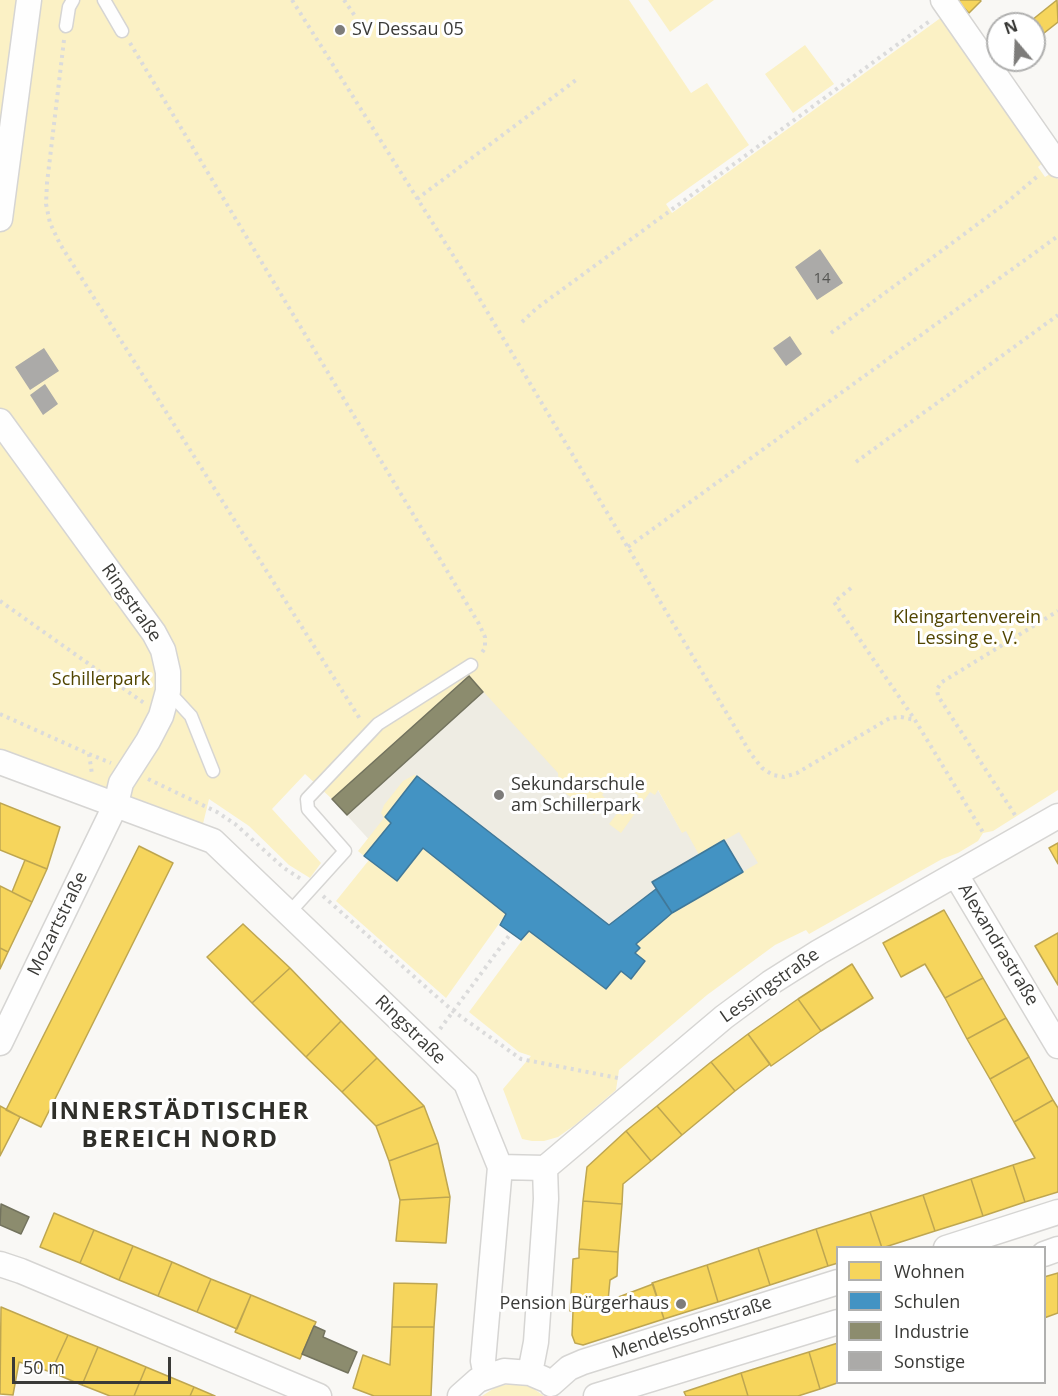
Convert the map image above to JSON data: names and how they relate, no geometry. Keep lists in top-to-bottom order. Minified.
{"streets":{"street":["Ringstraße","Mozartstraße","Alexandrastraße","Lessingstraße","Mendelssohnstraße"]},"crossings":[["Ringstraße","Mozartstraße"],["Alexandrastraße","Lessingstraße"]],"districts":["INNERSTÄDTISCHER BEREICH NORD"],"parks":["Kleingartenverein Lessing e. V.","Schillerpark"],"places":["SV Dessau 05","Sekundarschule am Schillerpark","Pension Bürgerhaus"],"house_numbers":["14"],"legend":["Wohnen","Schulen","Industrie","Sonstige"],"scale_bar":"50 m","north":"top"}
